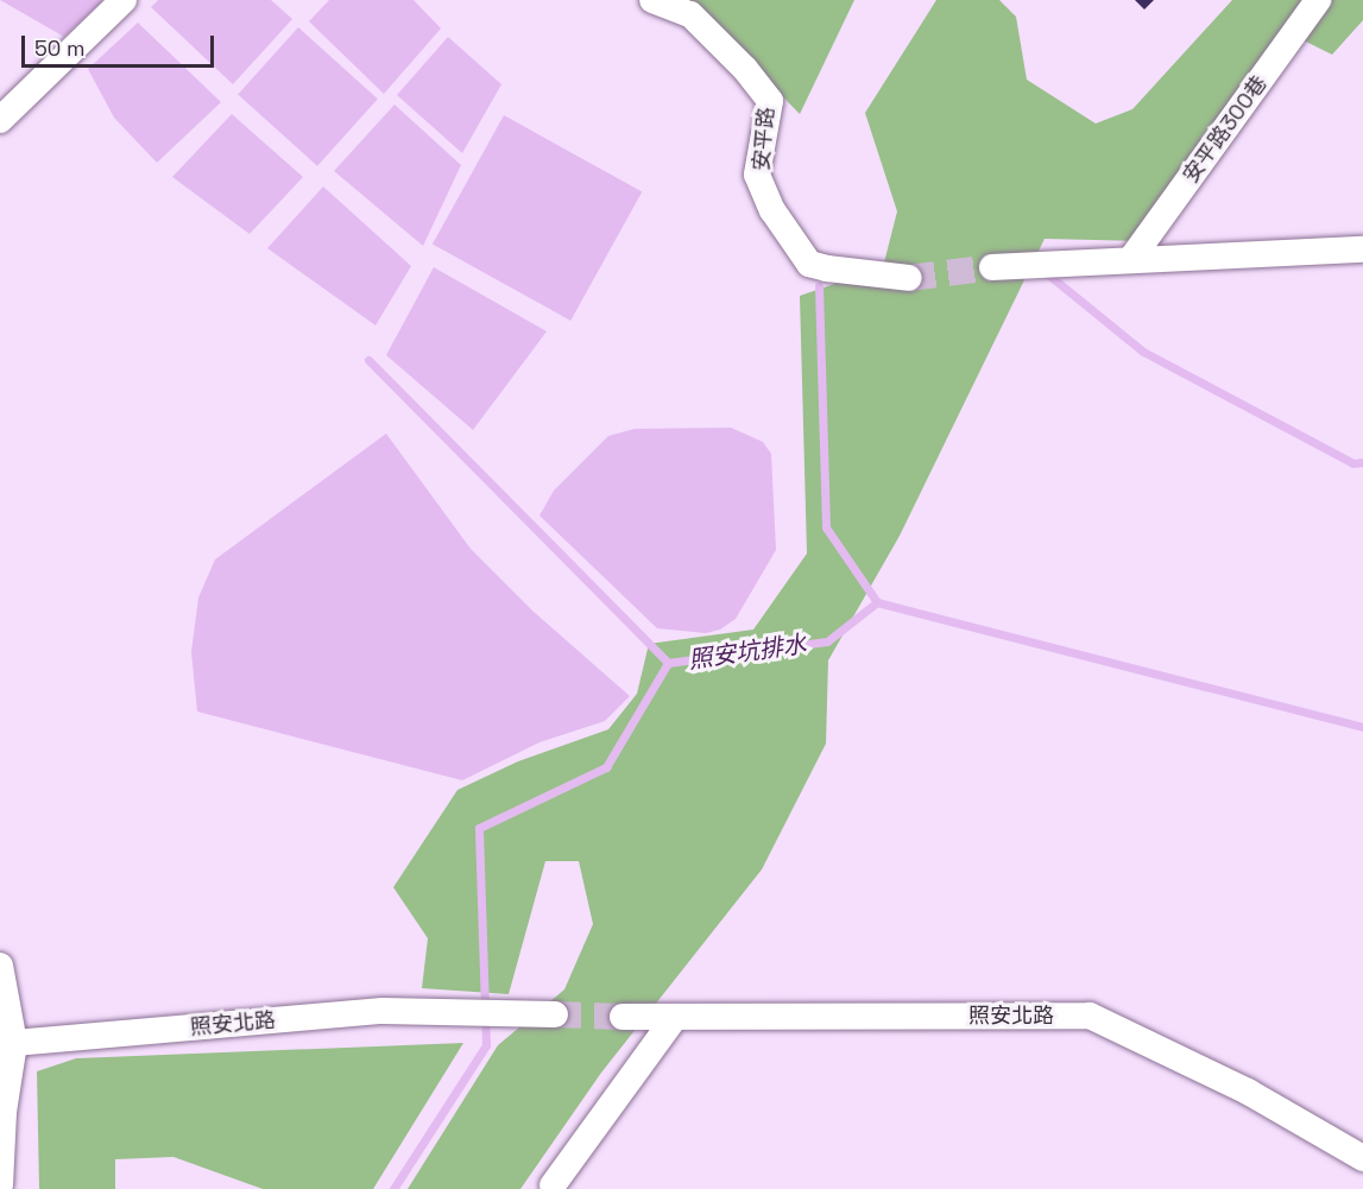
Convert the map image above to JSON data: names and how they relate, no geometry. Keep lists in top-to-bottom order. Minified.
{"streets":{"street":["安平路300巷","安平路","照安北路"]},"water":["照安坑排水"],"scale_bar":"50 m"}
